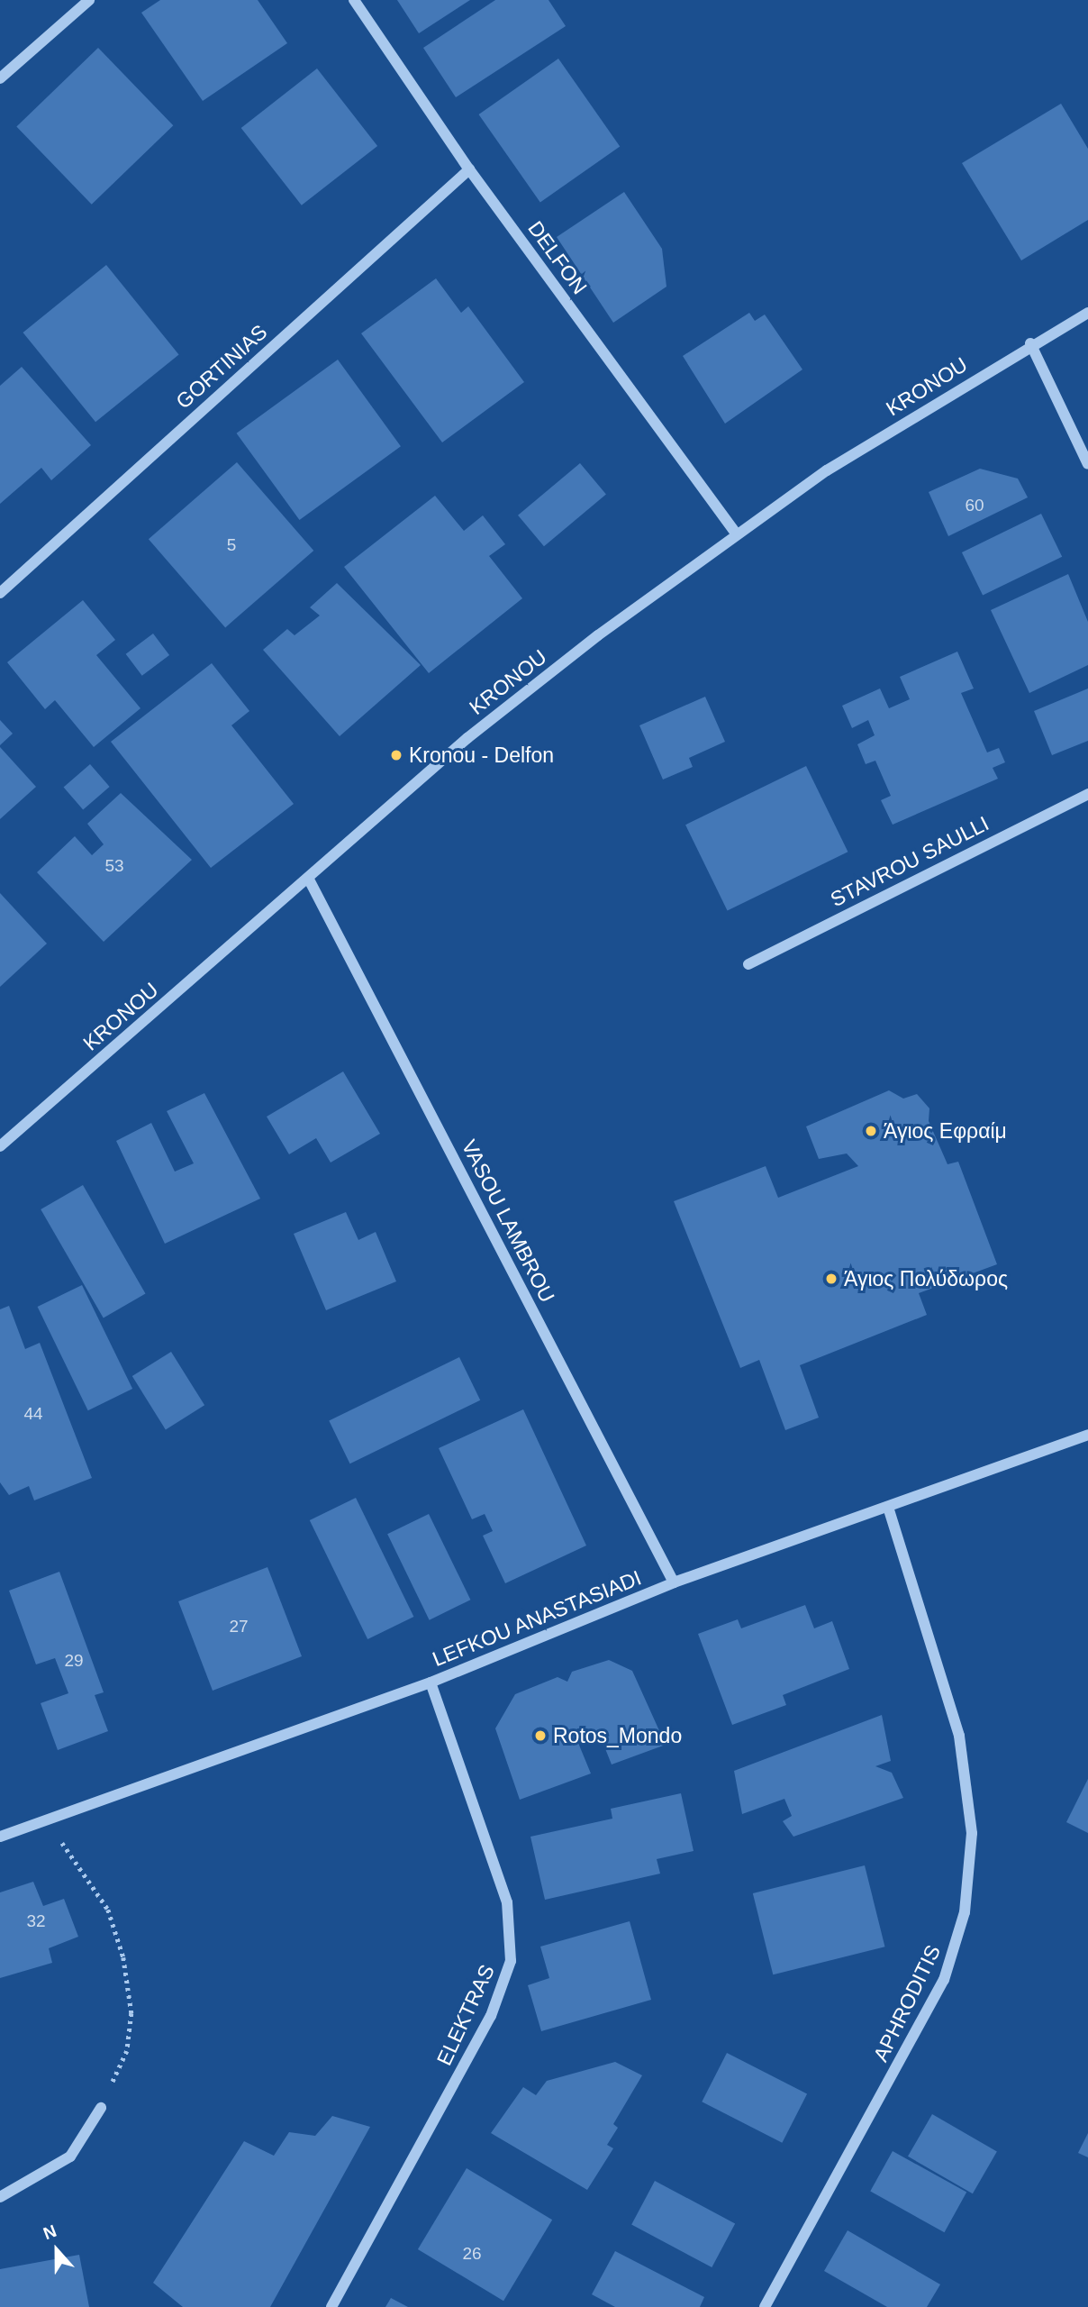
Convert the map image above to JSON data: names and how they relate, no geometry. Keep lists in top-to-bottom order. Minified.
{"streets":{"street":["DELFON","GORTINIAS","KRONOU","STAVROU SAULLI","VASOU LAMBROU","LEFKOU ANASTASIADI","APHRODITIS","ELEKTRAS"]},"crossings":[["DELFON","GORTINIAS"],["DELFON","KRONOU"],["KRONOU","VASOU LAMBROU"],["VASOU LAMBROU","LEFKOU ANASTASIADI"],["LEFKOU ANASTASIADI","APHRODITIS"],["LEFKOU ANASTASIADI","ELEKTRAS"]],"places":["Kronou - Delfon","Άγιος Εφραίμ","Άγιος Πολύδωρος","Rotos_Mondo"],"house_numbers":["60","5","53","44","27","29","32","26"],"north":"top"}
